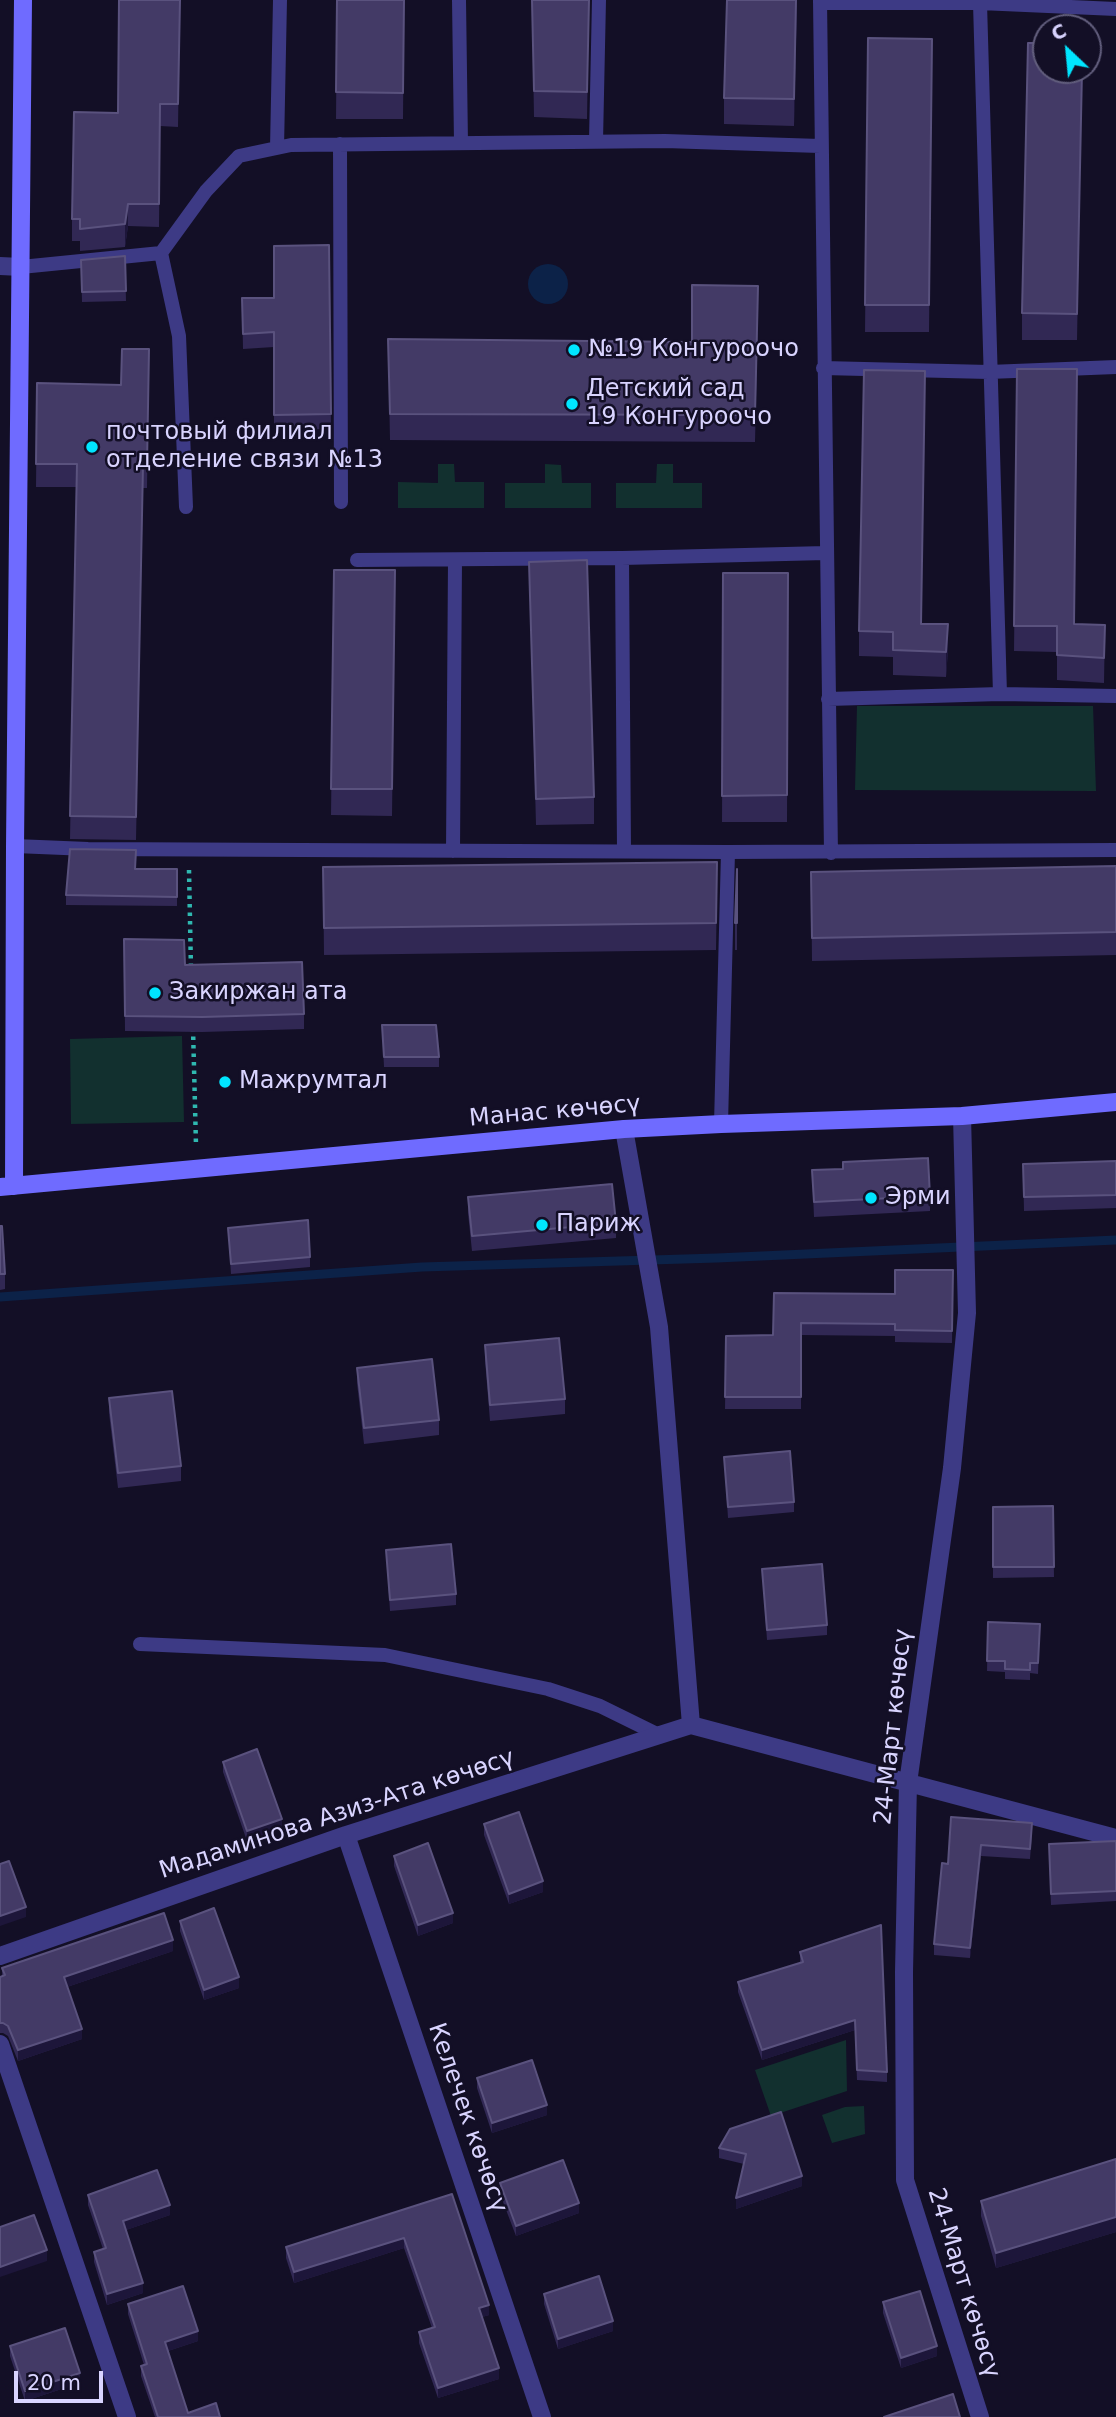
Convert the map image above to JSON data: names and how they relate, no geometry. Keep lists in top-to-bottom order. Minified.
{"streets":{"main road":["Манас көчөсү"],"street":["24-Март көчөсү","Мадаминова Азиз-Ата көчөсү","Келечек көчөсү"]},"crossings":[["Манас көчөсү","24-Март көчөсү"],["Мадаминова Азиз-Ата көчөсү","Келечек көчөсү"]],"places":["№19 Конгуроочо","Детский сад 19 Конгуроочо","почтовый филиал отделение связи №13","Закиржан ата","Мажрумтал","Эрми","Париж"],"scale_bar":"20 m","north":"top left"}
